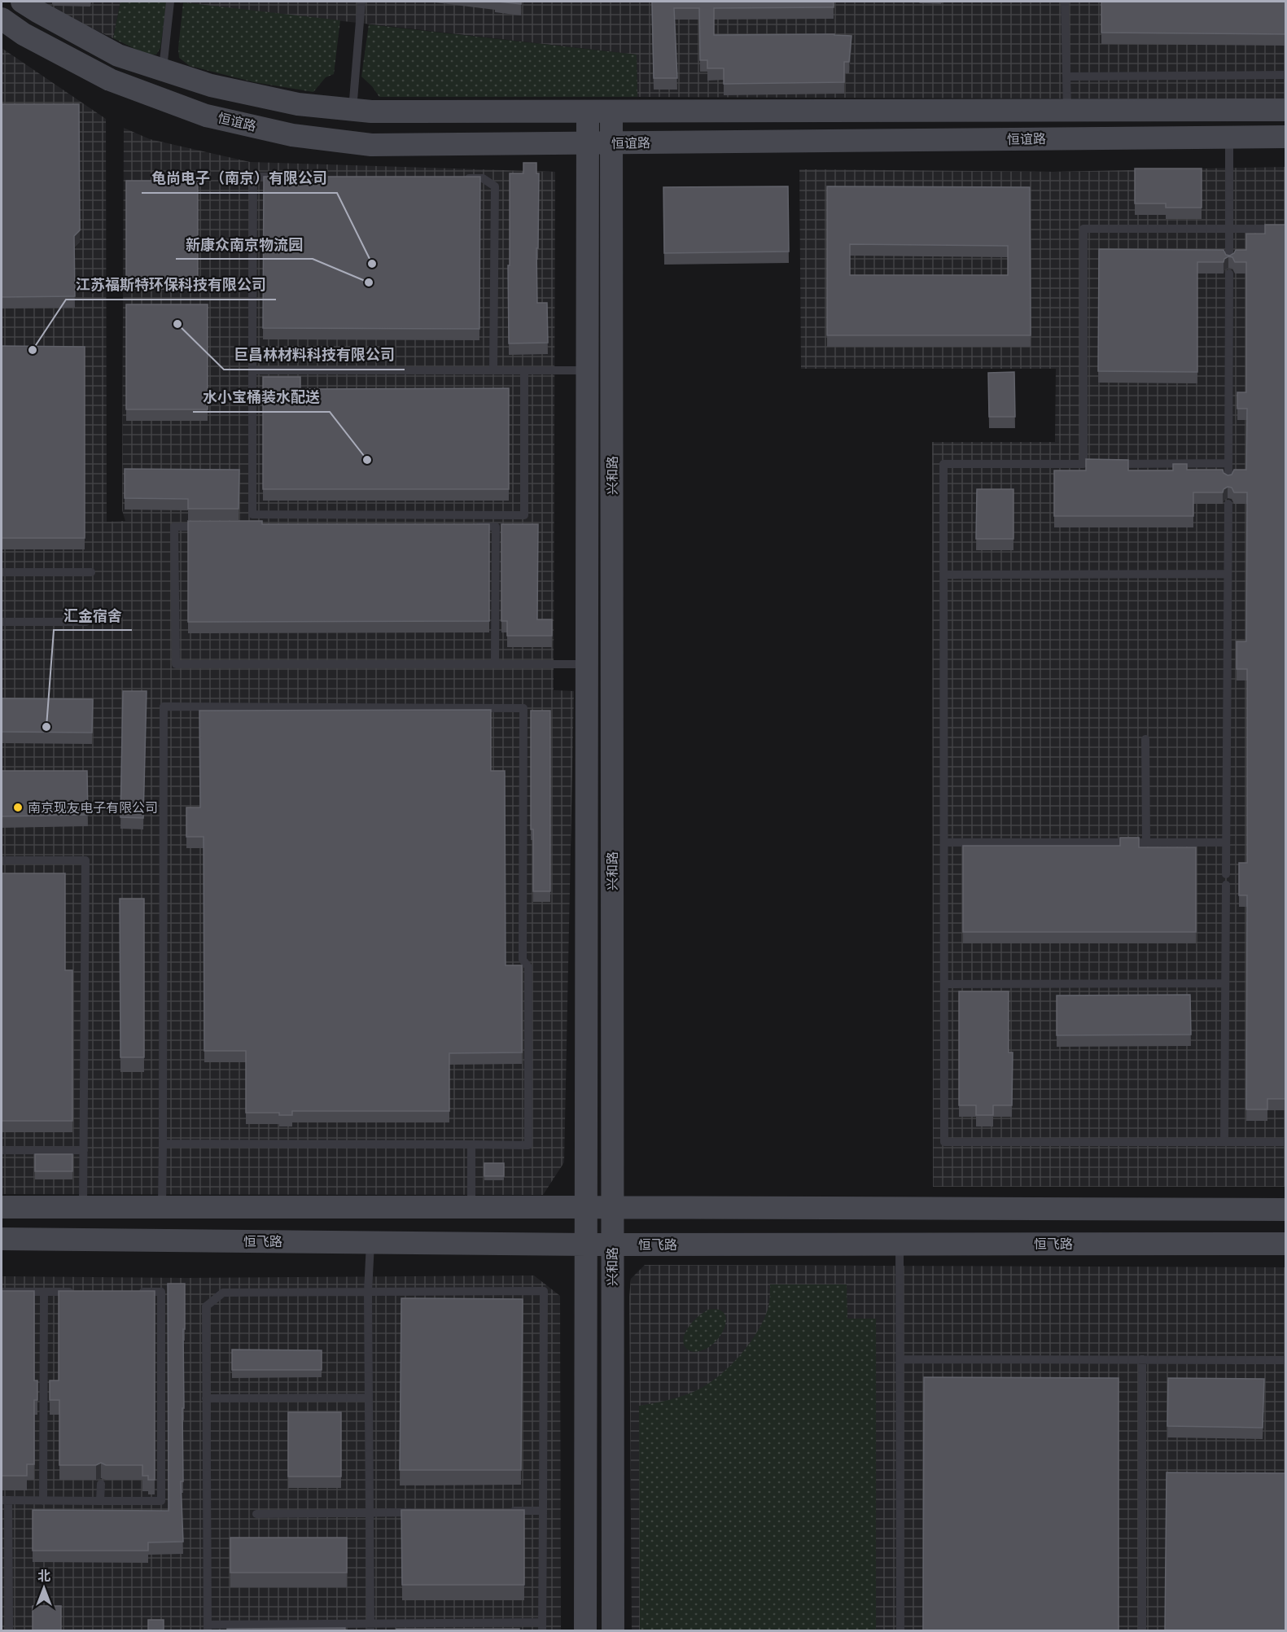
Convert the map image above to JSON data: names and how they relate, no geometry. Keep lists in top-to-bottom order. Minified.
{"streets":{"main road":["恒谊路","兴和路","恒飞路"]},"crossings":[["恒谊路","兴和路"],["兴和路","恒飞路"]],"places":["龟尚电子（南京）有限公司","新康众南京物流园","巨昌林材料科技有限公司","江苏福斯特环保科技有限公司","水小宝桶装水配送","汇金宿舍","南京现友电子有限公司"],"north":"top"}
